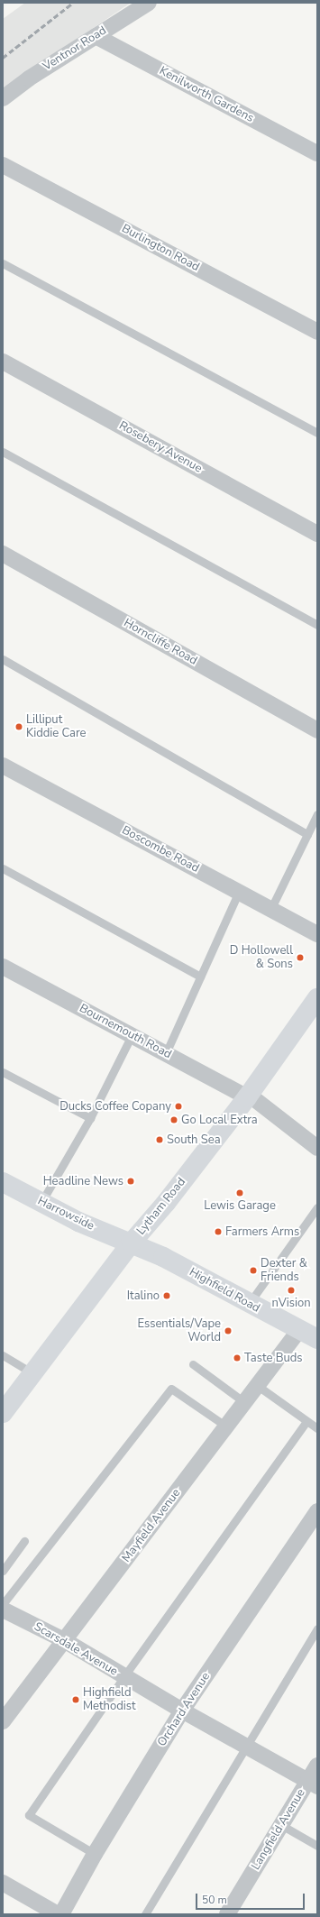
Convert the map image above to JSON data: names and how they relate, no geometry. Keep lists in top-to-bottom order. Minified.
{"streets":{"main road":["Lytham Road","Harrowside","Highfield Road"],"street":["Ventnor Road","Kenilworth Gardens","Burlington Road","Rosebery Avenue","Horncliffe Road","Boscombe Road","Bournemouth Road","Mayfield Avenue","Scarsdale Avenue","Orchard Avenue","Langfield Avenue"]},"crossings":[["Ventnor Road","Kenilworth Gardens"],["Bournemouth Road","Lytham Road"],["Lytham Road","Harrowside"],["Lytham Road","Highfield Road"],["Harrowside","Highfield Road"],["Highfield Road","Mayfield Avenue"],["Mayfield Avenue","Scarsdale Avenue"],["Scarsdale Avenue","Orchard Avenue"],["Scarsdale Avenue","Langfield Avenue"]],"places":["Lilliput Kiddie Care","D Hollowell & Sons","Ducks Coffee Copany","Go Local Extra","South Sea","Headline News","Lewis Garage","Farmers Arms","Dexter & Friends","nVision","Italino","Essentials/Vape World","Taste Buds","Highfield Methodist"],"scale_bar":"50 m"}
